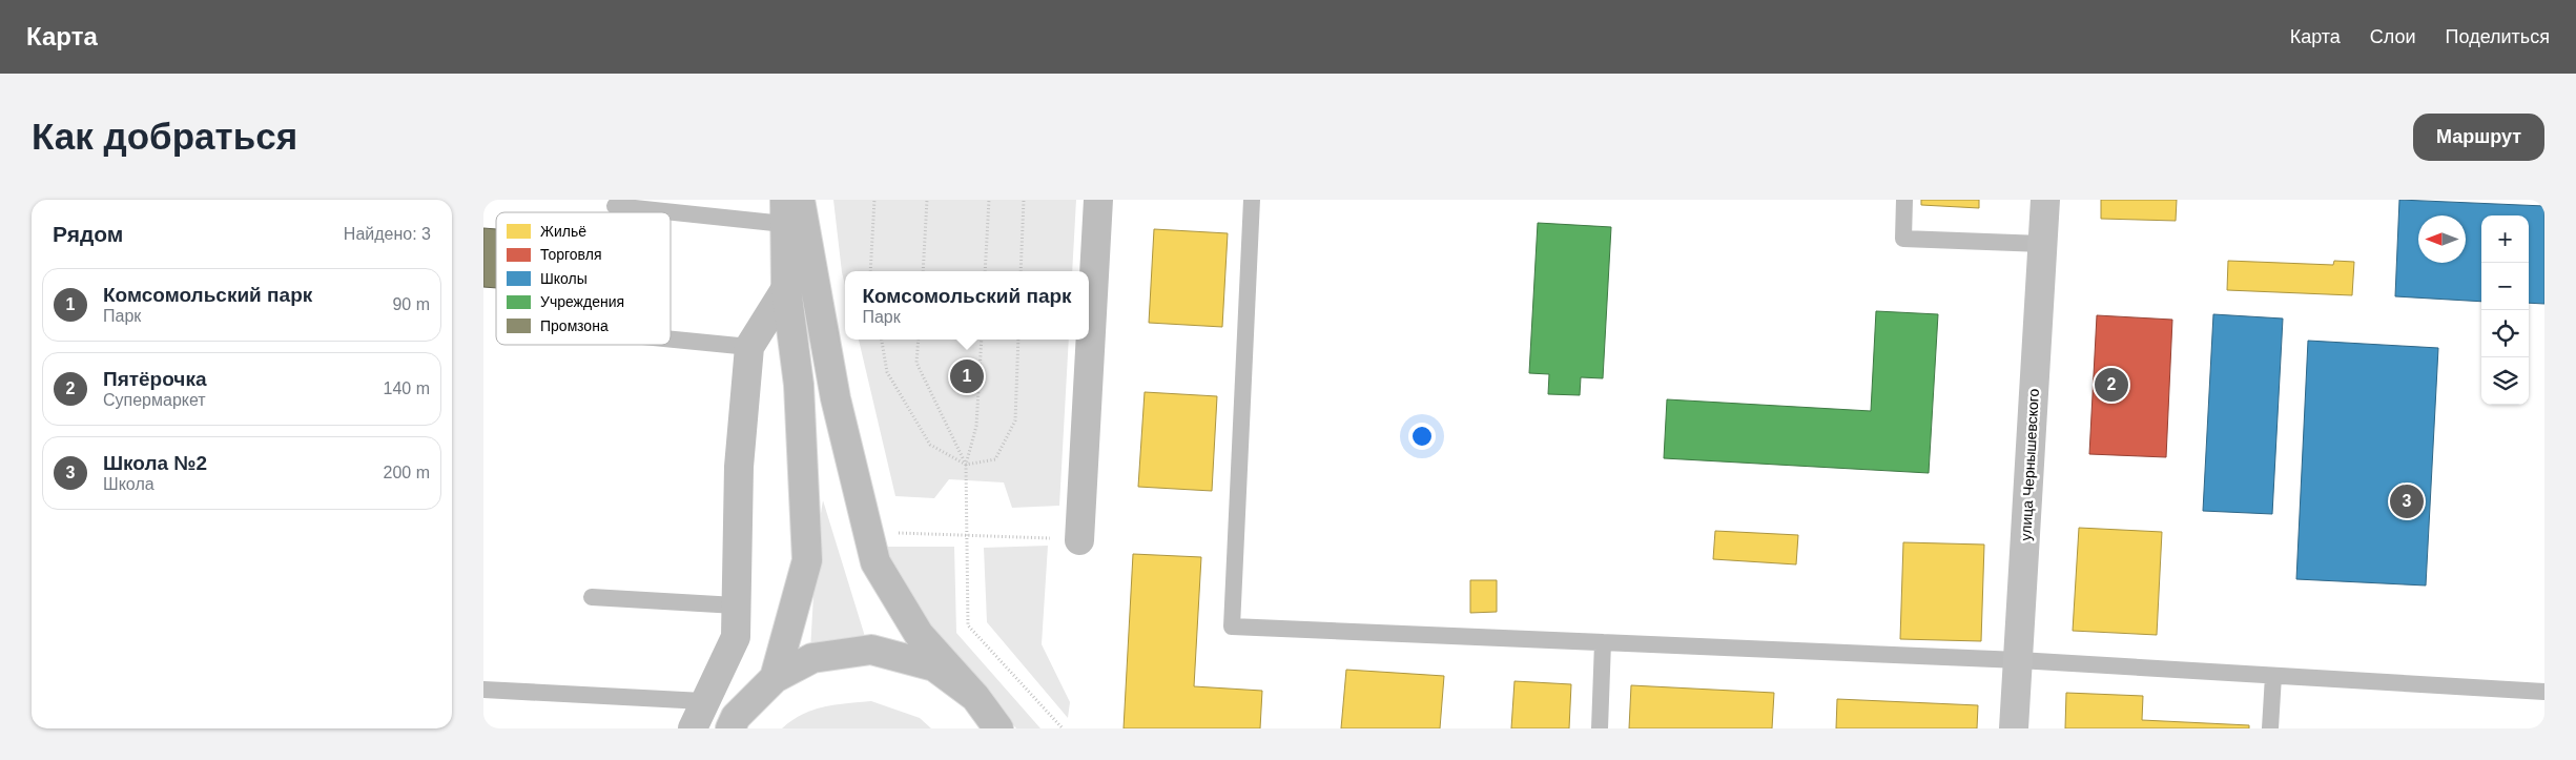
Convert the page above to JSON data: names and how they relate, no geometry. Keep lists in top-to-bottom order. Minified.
{"streets":{"street":["улица Чернышевского"]},"legend":["Жильё","Торговля","Школы","Учреждения","Промзона"],"north":"left","page":{"header":"Карта","nav":["Карта","Слои","Поделиться"],"buttons":"Маршрут","title":"Как добраться","heading":["Рядом","Найдено: 3"],"map_buttons":["+","−"],"list":[{"mark":"1","name":"Комсомольский парк","note":"Парк","value":"90 m"},{"mark":"2","name":"Пятёрочка","note":"Супермаркет","value":"140 m"},{"mark":"3","name":"Школа №2","note":"Школа","value":"200 m"}],"popup":["Комсомольский парк","Парк"],"pins":["1","2","3"]}}
